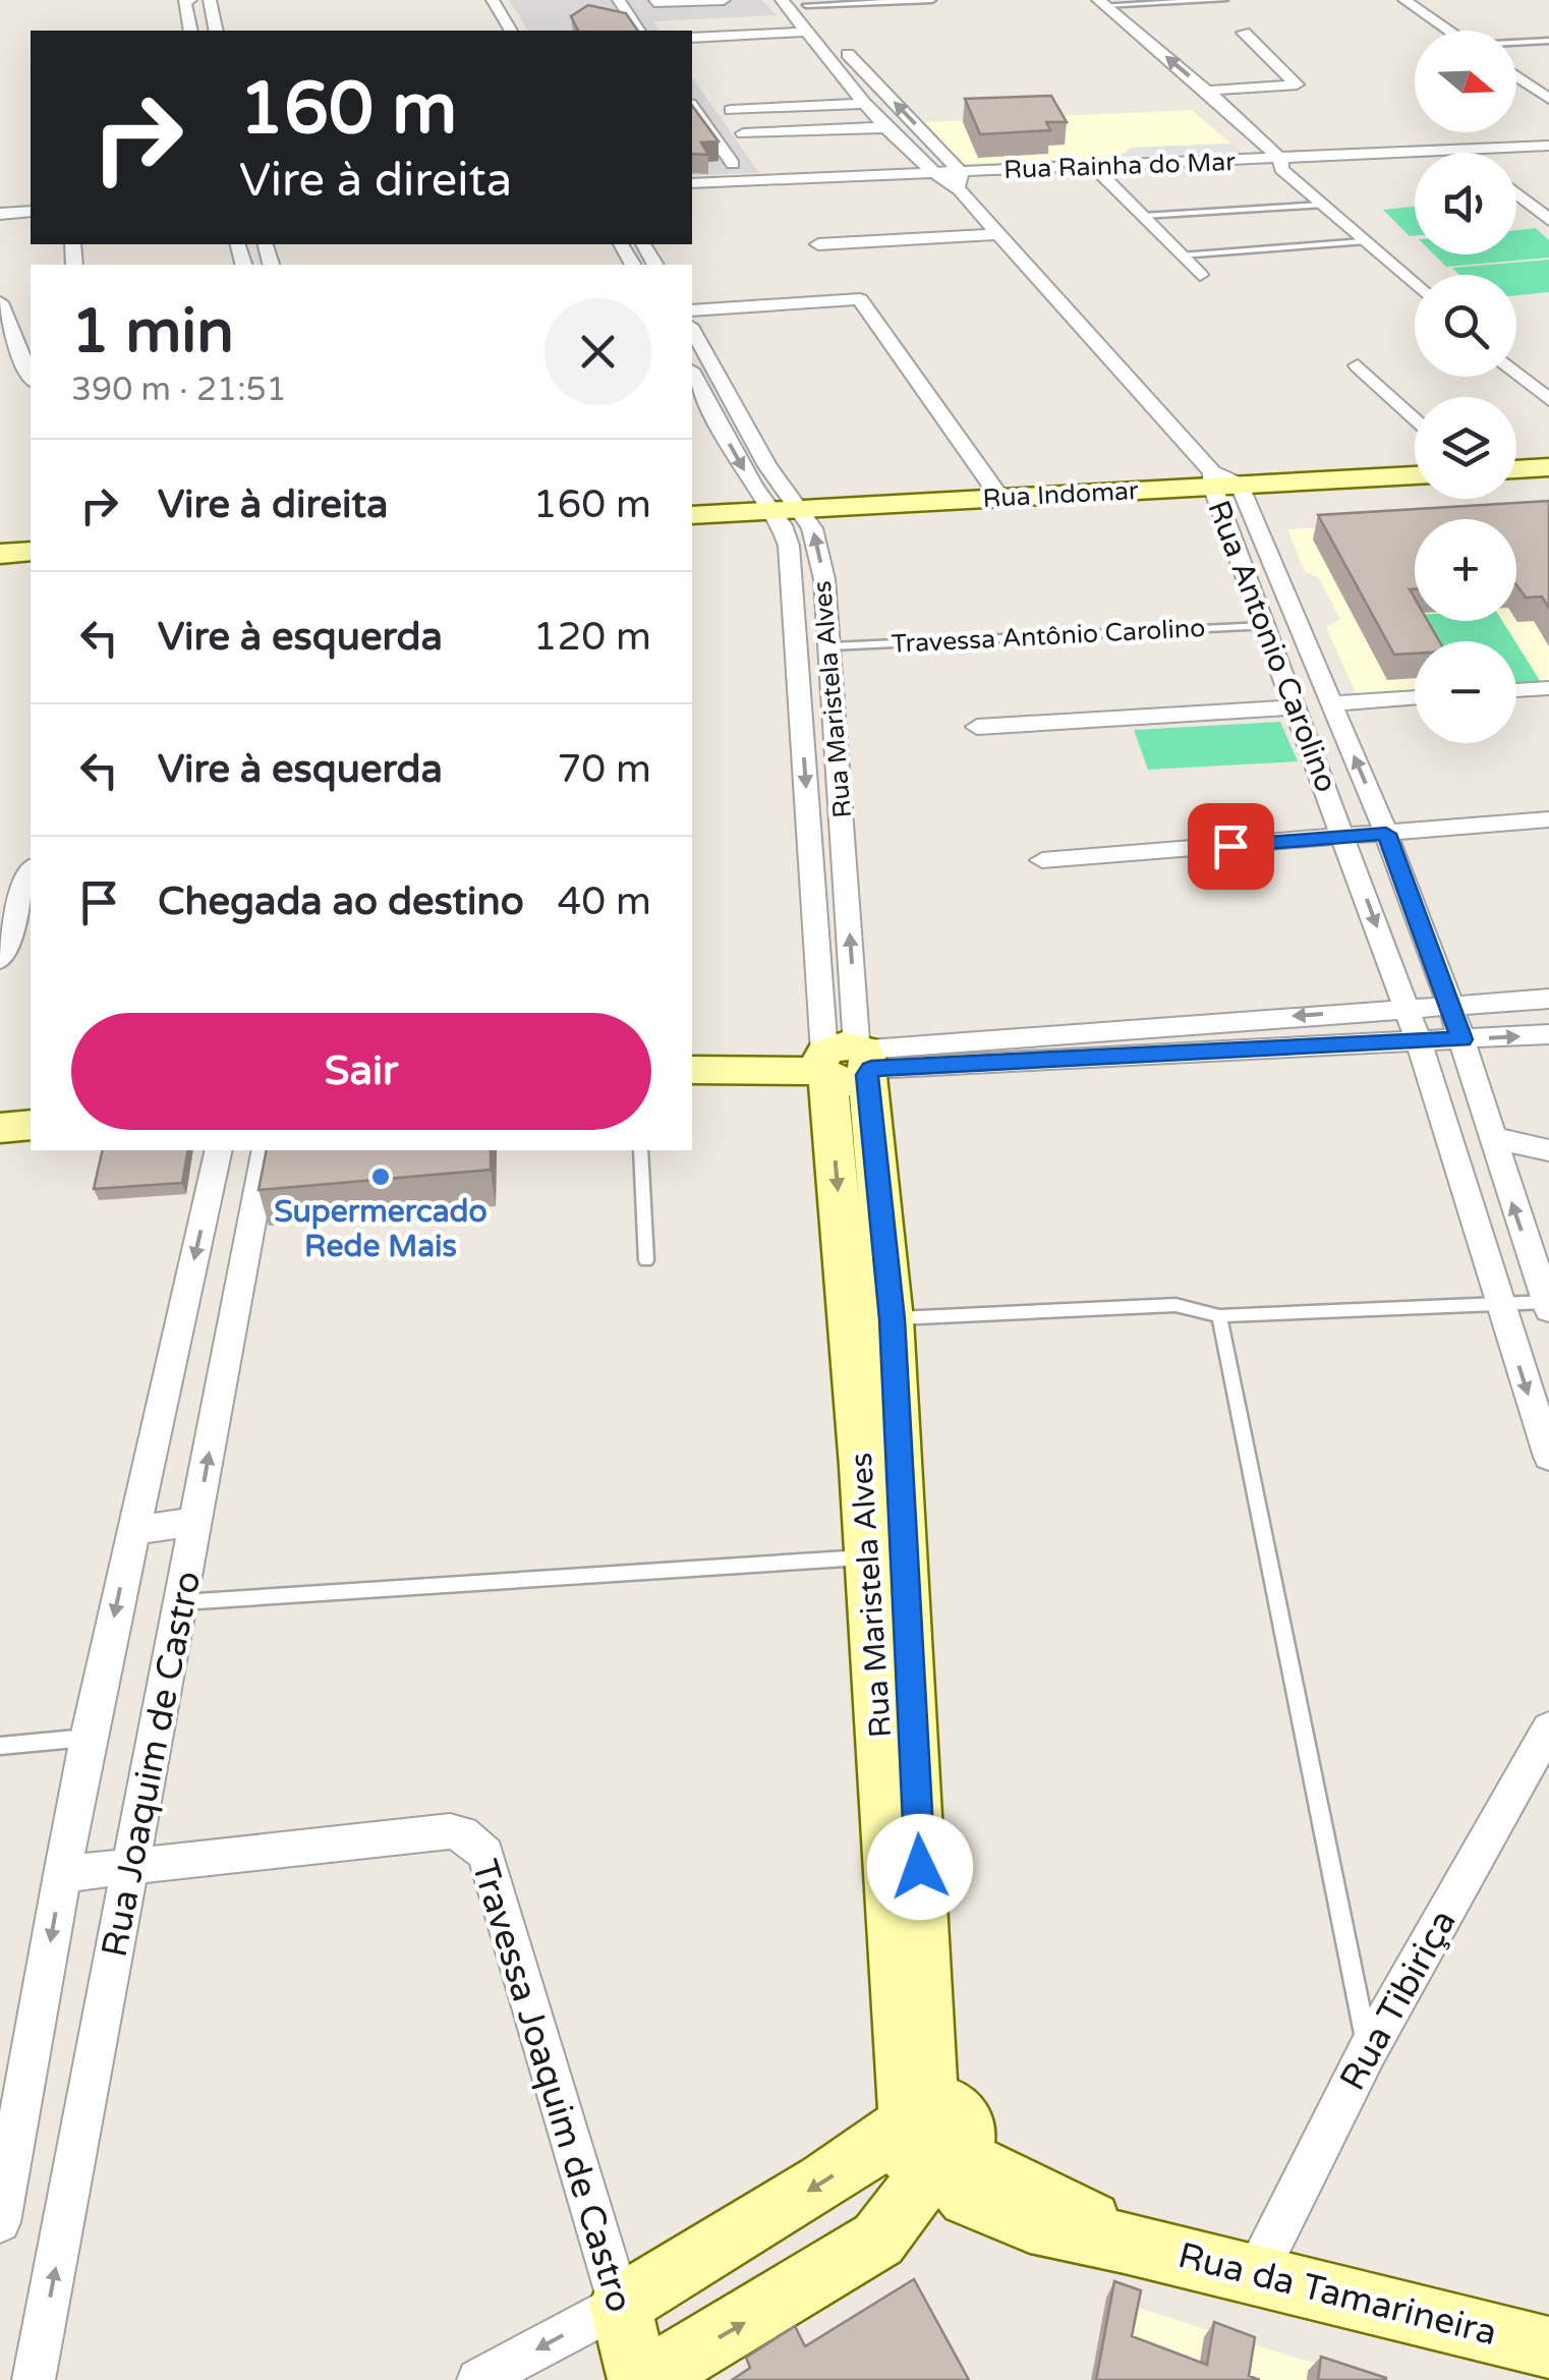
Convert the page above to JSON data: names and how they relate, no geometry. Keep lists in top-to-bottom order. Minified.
{"streets":{"street":["Rua Rainha do Mar","Rua Indomar","Rua Antonio Carolino","Rua Maristela Alves","Rua Joaquim de Castro","Rua Tibiriça","Travessa Joaquim de Castro","Rua da Tamarineira"],"lane":["Travessa Antônio Carolino"]},"crossings":[["Rua Rainha do Mar","Rua Antonio Carolino"],["Rua Indomar","Rua Antonio Carolino"],["Rua Indomar","Rua Maristela Alves"],["Travessa Antônio Carolino","Rua Antonio Carolino"],["Travessa Antônio Carolino","Rua Maristela Alves"],["Rua Maristela Alves","Rua da Tamarineira"],["Rua Joaquim de Castro","Travessa Joaquim de Castro"],["Rua Tibiriça","Rua da Tamarineira"]],"places":["Supermercado Rede Mais"],"north":"right","page":{"map_buttons":["+","−"],"turn":["160 m","Vire à direita"],"heading":["1 min","390 m · 21:51"],"list":[{"name":"Vire à direita","value":"160 m"},{"name":"Vire à esquerda","value":"120 m"},{"name":"Vire à esquerda","value":"70 m"},{"name":"Chegada ao destino","value":"40 m"}],"buttons":"Sair"}}
